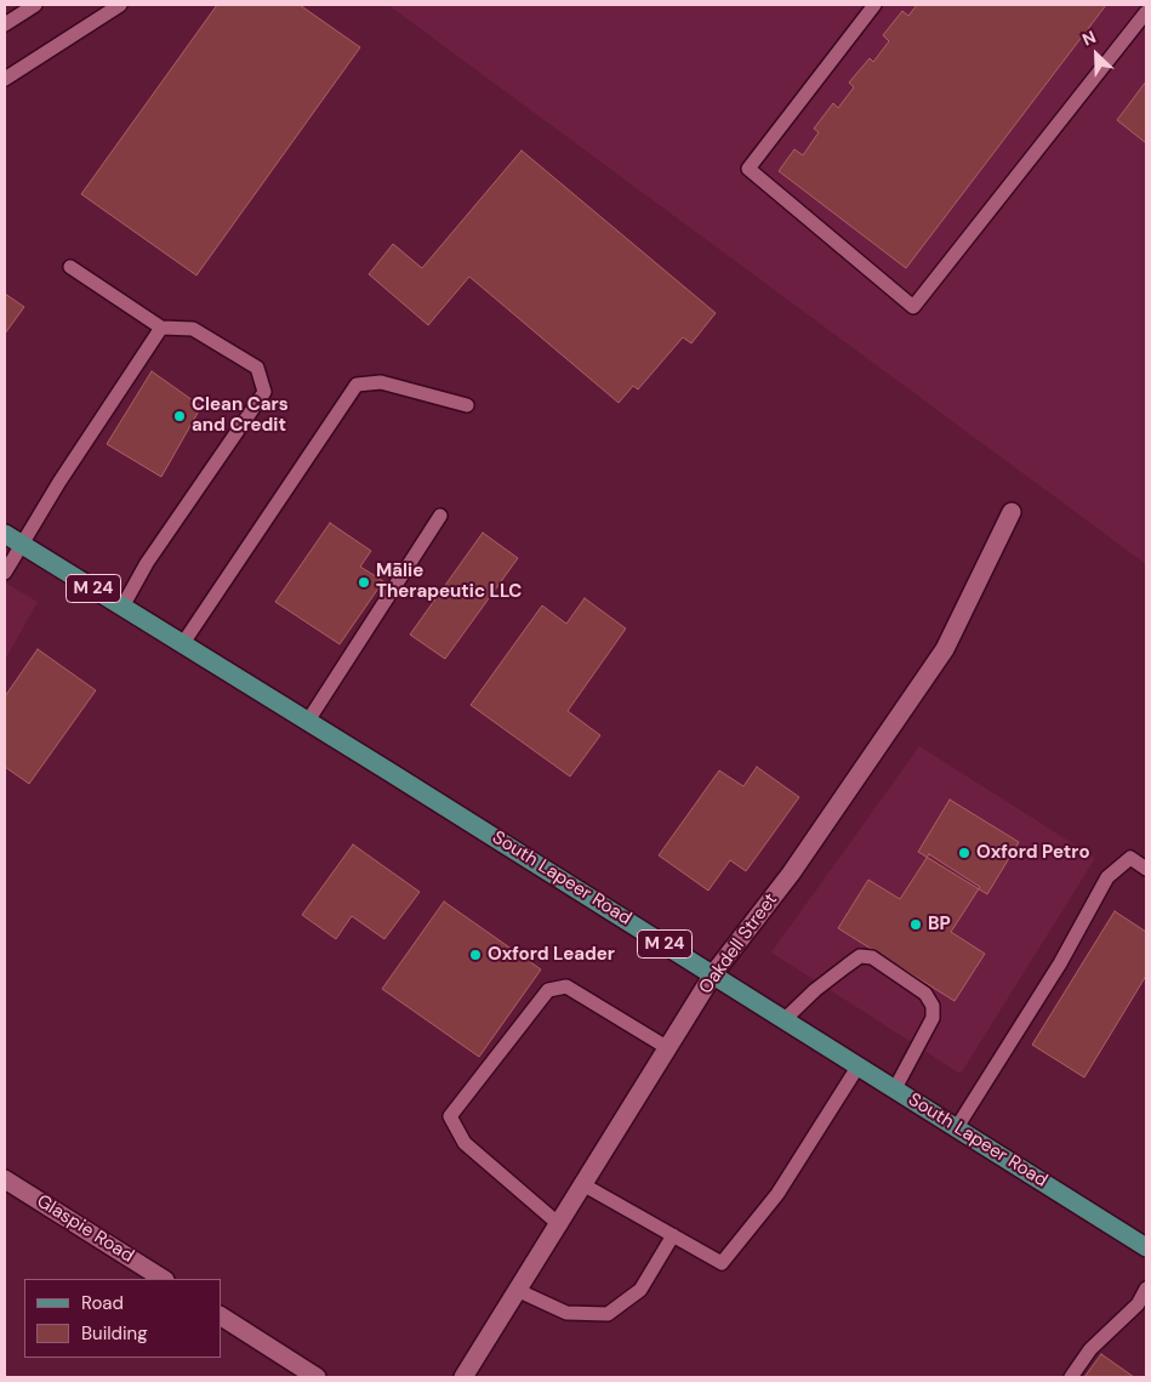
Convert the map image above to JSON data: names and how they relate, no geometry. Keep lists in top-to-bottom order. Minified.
{"streets":{"main road":["M 24","South Lapeer Road"],"street":["Oakdell Street","Glaspie Road"]},"crossings":[["South Lapeer Road","Oakdell Street"]],"places":["Clean Cars and Credit","Mālie Therapeutic LLC","Oxford Petro","BP","Oxford Leader"],"legend":["Road","Building"],"north":"top left"}
